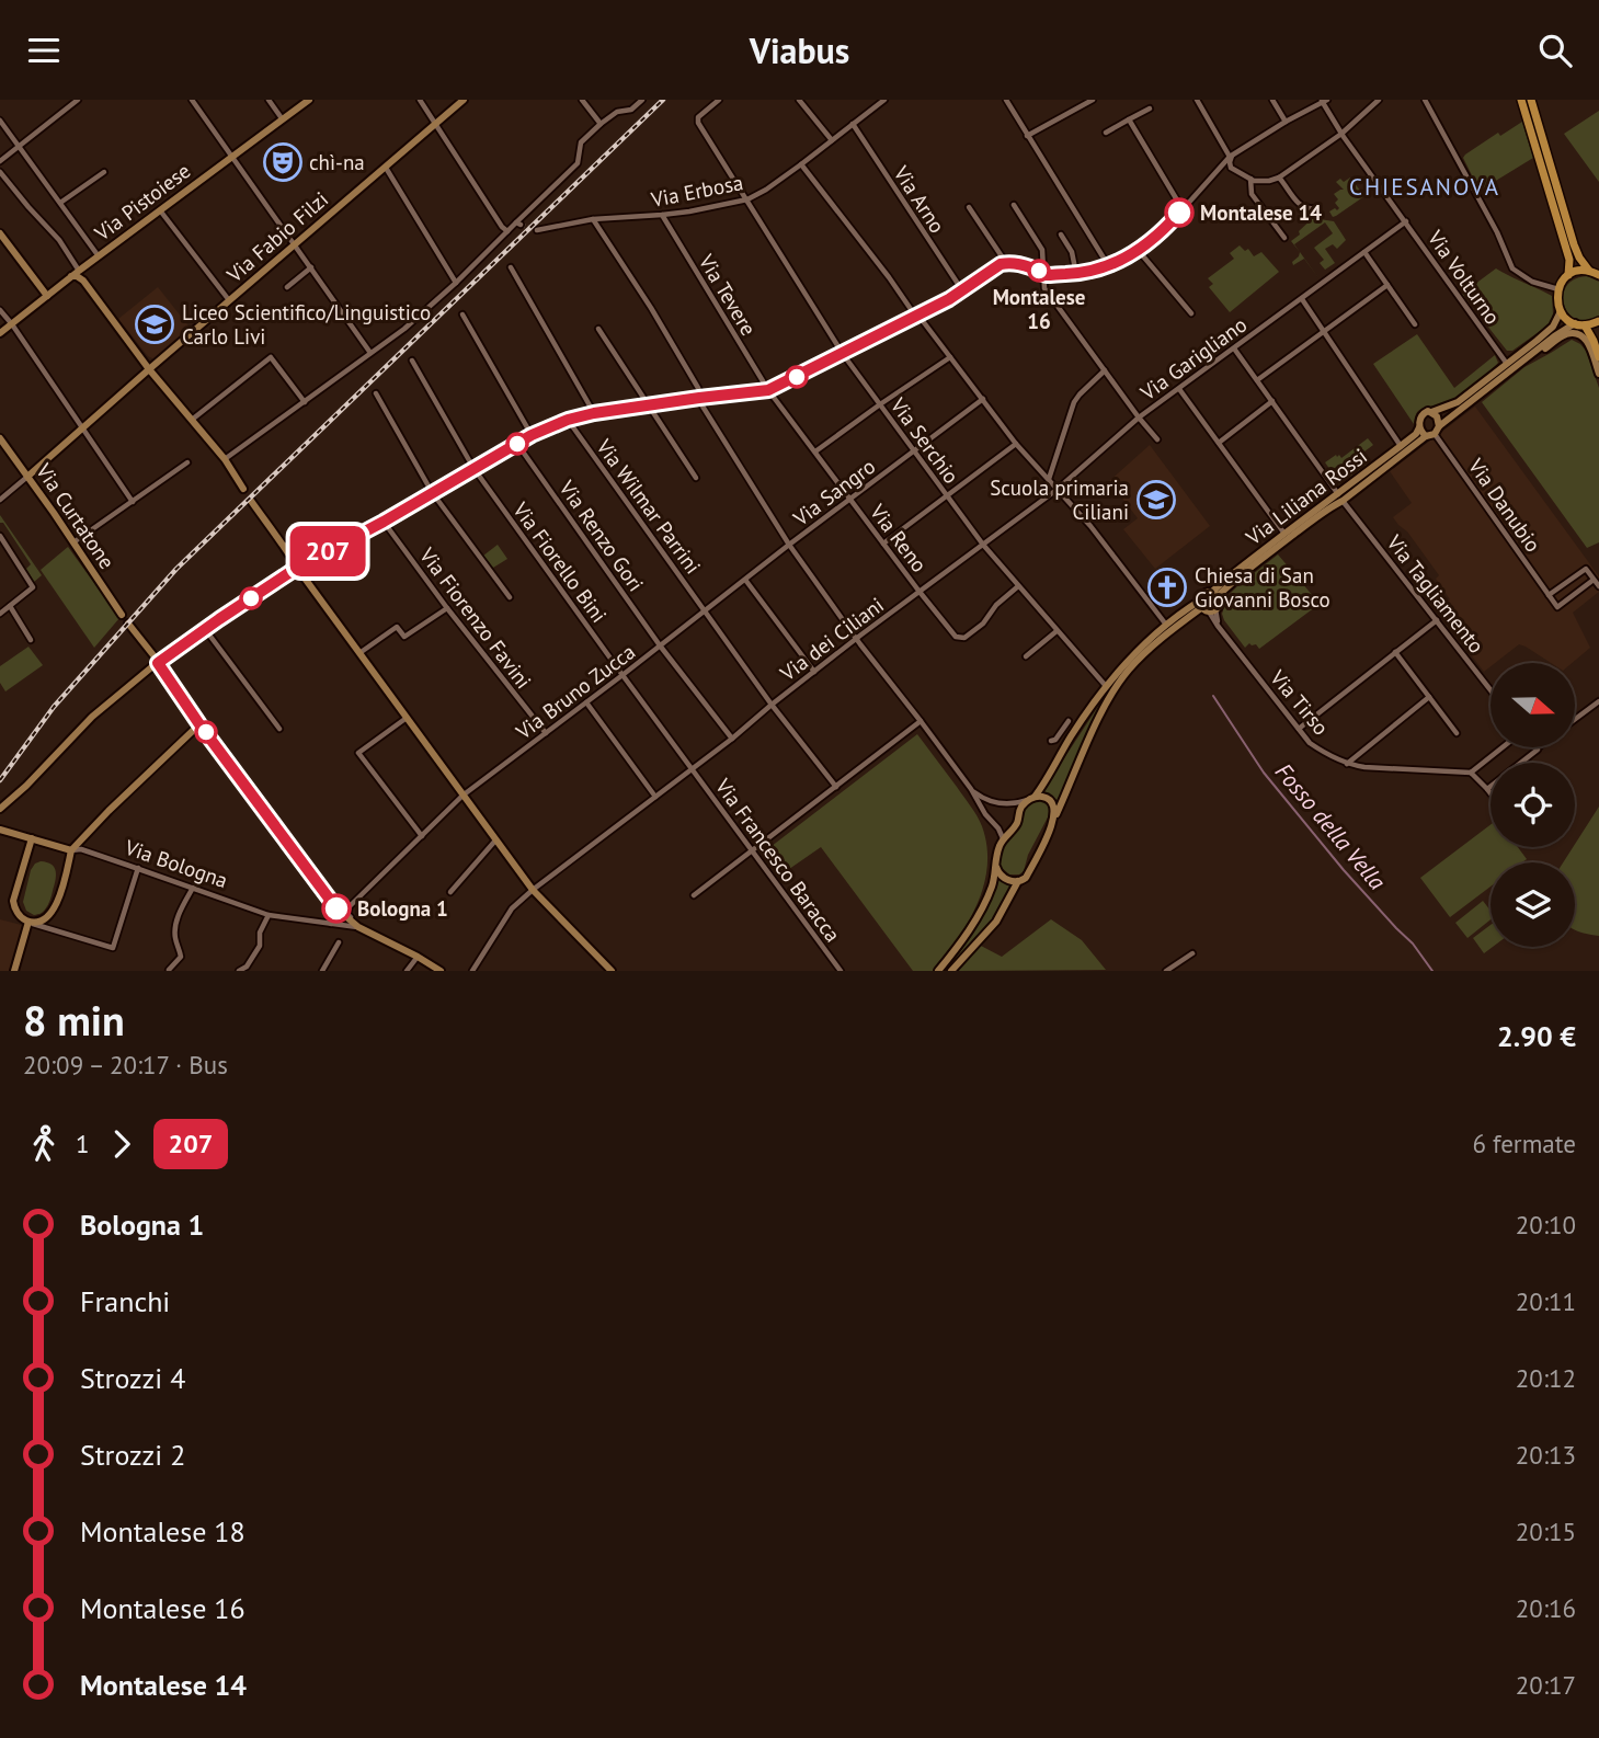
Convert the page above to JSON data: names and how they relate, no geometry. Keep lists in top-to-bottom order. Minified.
{"streets":{"street":["Via Erbosa","Via Arno","Via Pistoiese","Via Fabio Filzi","Via Volturno","Via Tevere","Via Garigliano","Via Serchio","Via Sangro","Via Liliana Rossi","Via Danubio","Via Wilmar Parrini","Via Curtatone","Via Renzo Gori","Via Reno","Via Fiorello Bini","Via Tagliamento","Via Fiorenzo Favini","Via dei Ciliani","Via Bruno Zucca","Via Tirso","Via Francesco Baracca","Via Bologna"]},"crossings":[["Via Erbosa","Via Arno"],["Via Erbosa","Via Tevere"],["Via Erbosa","Via Serchio"],["Via Fabio Filzi","Via Curtatone"],["Via Volturno","Via Garigliano"],["Via Volturno","Via Liliana Rossi"],["Via Tevere","Via Reno"],["Via Garigliano","Via Tagliamento"],["Via Garigliano","Via dei Ciliani"],["Via Serchio","Via Sangro"],["Via Serchio","Via Reno"],["Via Serchio","Via dei Ciliani"],["Via Sangro","Via Wilmar Parrini"],["Via Sangro","Via Reno"],["Via Sangro","Via Bruno Zucca"],["Via Liliana Rossi","Via Danubio"],["Via Liliana Rossi","Via Tagliamento"],["Via Liliana Rossi","Via Tirso"],["Via Wilmar Parrini","Via dei Ciliani"],["Via Wilmar Parrini","Via Bruno Zucca"],["Via Renzo Gori","Via dei Ciliani"],["Via Renzo Gori","Via Bruno Zucca"],["Via Reno","Via dei Ciliani"],["Via Fiorello Bini","Via dei Ciliani"],["Via Fiorello Bini","Via Bruno Zucca"],["Via Fiorello Bini","Via Francesco Baracca"],["Via Fiorenzo Favini","Via Bruno Zucca"],["Via dei Ciliani","Via Francesco Baracca"],["Via Bruno Zucca","Via Bologna"]],"districts":["CHIESANOVA"],"water":["Fosso della Vella"],"places":{"theatre":["chì-na"],"other":["Montalese 14","Montalese 16","Bologna 1"],"school or university":["Liceo Scientifico/Linguistico Carlo Livi","Scuola primaria Ciliani"],"church":["Chiesa di San Giovanni Bosco"]},"lines":["bus line 207"],"north":"right","page":{"header":"Viabus","on_map":"207","heading":["8 min","20:09 – 20:17 · Bus","2.90 €"],"legs":["1","207","6 fermate"],"list":[{"name":"Bologna 1","value":"20:10"},{"name":"Franchi","value":"20:11"},{"name":"Strozzi 4","value":"20:12"},{"name":"Strozzi 2","value":"20:13"},{"name":"Montalese 18","value":"20:15"},{"name":"Montalese 16","value":"20:16"},{"name":"Montalese 14","value":"20:17"}]}}
